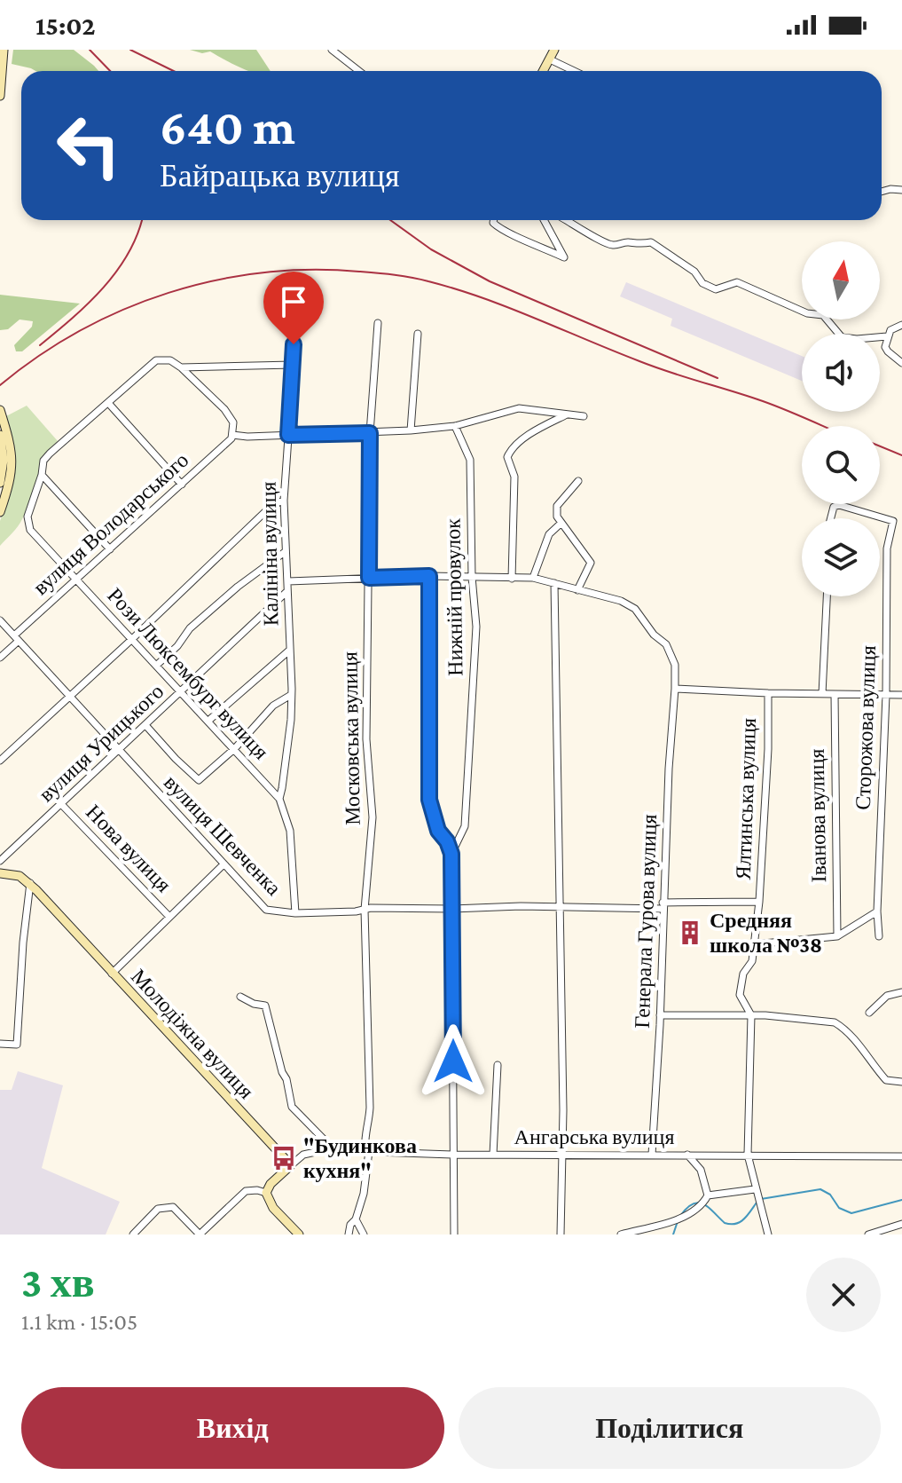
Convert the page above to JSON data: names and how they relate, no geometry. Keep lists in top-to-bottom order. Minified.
{"streets":{"street":["вулиця Володарського","Калініна вулиця","Нижній провулок","Рози Люксембург вулиця","Сторожова вулиця","Московська вулиця","вулиця Урицького","Ялтинська вулиця","Іванова вулиця","вулиця Шевченка","Нова вулиця","Генерала Гурова вулиця","Молодіжна вулиця","Ангарська вулиця"]},"crossings":[["вулиця Володарського","Рози Люксембург вулиця"],["вулиця Володарського","вулиця Шевченка"],["Калініна вулиця","Рози Люксембург вулиця"],["Калініна вулиця","вулиця Урицького"],["Калініна вулиця","Генерала Гурова вулиця"],["Нижній провулок","Генерала Гурова вулиця"],["Рози Люксембург вулиця","вулиця Урицького"],["Рози Люксембург вулиця","вулиця Шевченка"],["Московська вулиця","вулиця Шевченка"],["Московська вулиця","Генерала Гурова вулиця"],["Московська вулиця","Ангарська вулиця"],["вулиця Урицького","вулиця Шевченка"],["вулиця Урицького","Нова вулиця"],["Ялтинська вулиця","вулиця Шевченка"],["Ялтинська вулиця","Ангарська вулиця"],["вулиця Шевченка","Генерала Гурова вулиця"],["Генерала Гурова вулиця","Ангарська вулиця"],["Молодіжна вулиця","Ангарська вулиця"]],"places":{"building":["Средняя школа №38"],"bus stop":["\"Будинкова кухня\""]},"north":"top","page":{"status":"15:02","turn":["640 m","Байрацька вулиця"],"heading":["3 хв","1.1 km · 15:05"],"buttons":["Вихід","Поділитися"]}}
